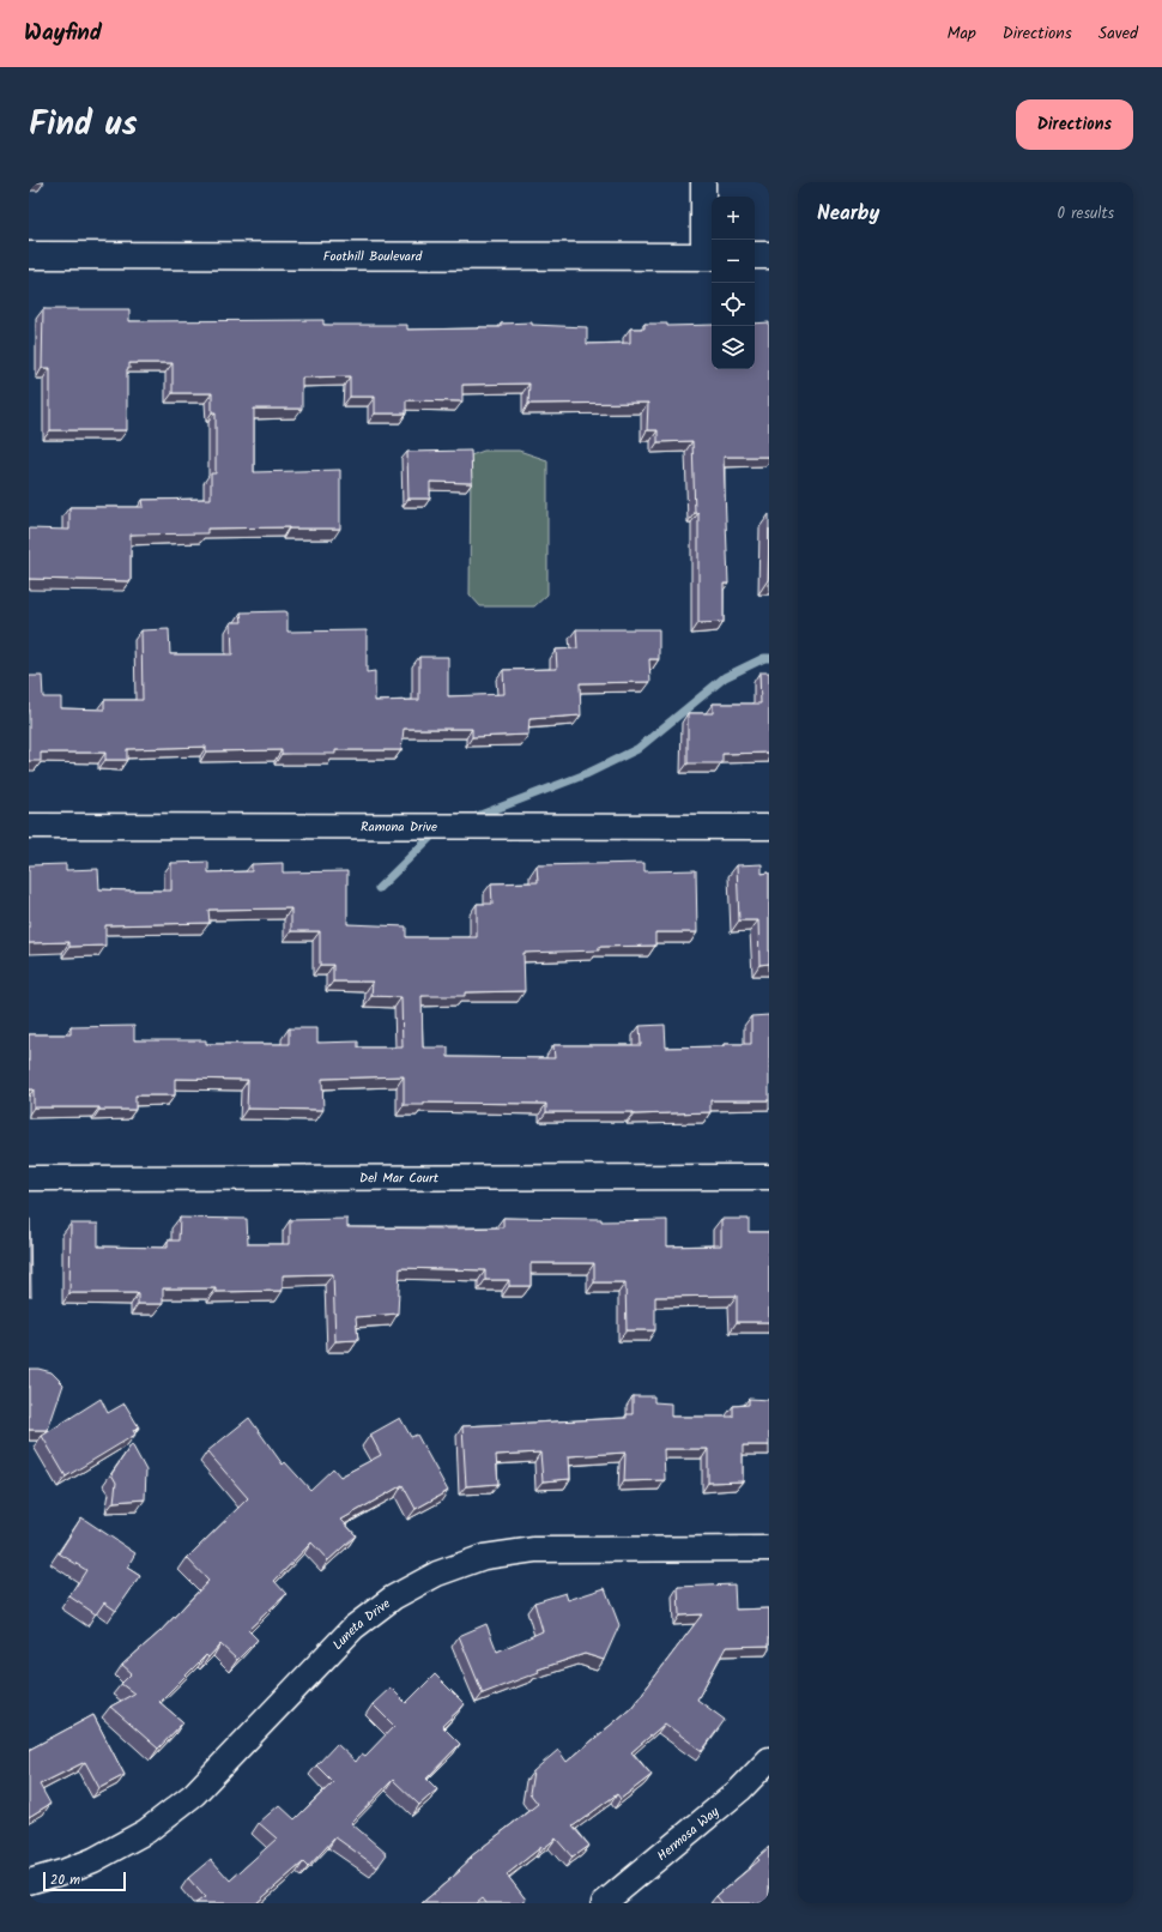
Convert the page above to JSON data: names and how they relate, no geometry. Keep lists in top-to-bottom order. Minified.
{"streets":{"street":["Foothill Boulevard","Ramona Drive","Del Mar Court","Luneta Drive","Hermosa Way"]},"scale_bar":"20 m","page":{"header":"Wayfind","nav":["Map","Directions","Saved"],"title":"Find us","buttons":"Directions","heading":["Nearby","0 results"],"map_buttons":["+","−"],"scale":"20 m"}}
